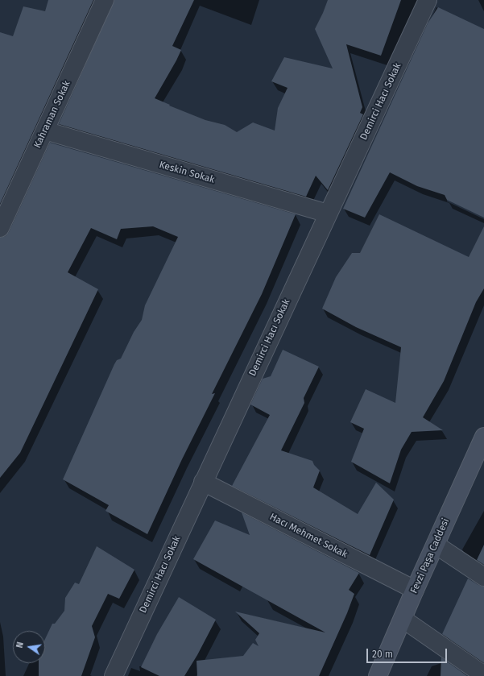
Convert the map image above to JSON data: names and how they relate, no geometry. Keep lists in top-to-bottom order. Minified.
{"streets":{"main road":["Fevzi Paşa Caddesi"],"street":["Demirci Hacı Sokak","Kahraman Sokak","Keskin Sokak","Hacı Mehmet Sokak"]},"crossings":[["Demirci Hacı Sokak","Keskin Sokak"],["Demirci Hacı Sokak","Hacı Mehmet Sokak"],["Kahraman Sokak","Keskin Sokak"],["Hacı Mehmet Sokak","Fevzi Paşa Caddesi"]],"scale_bar":"20 m","north":"left"}
